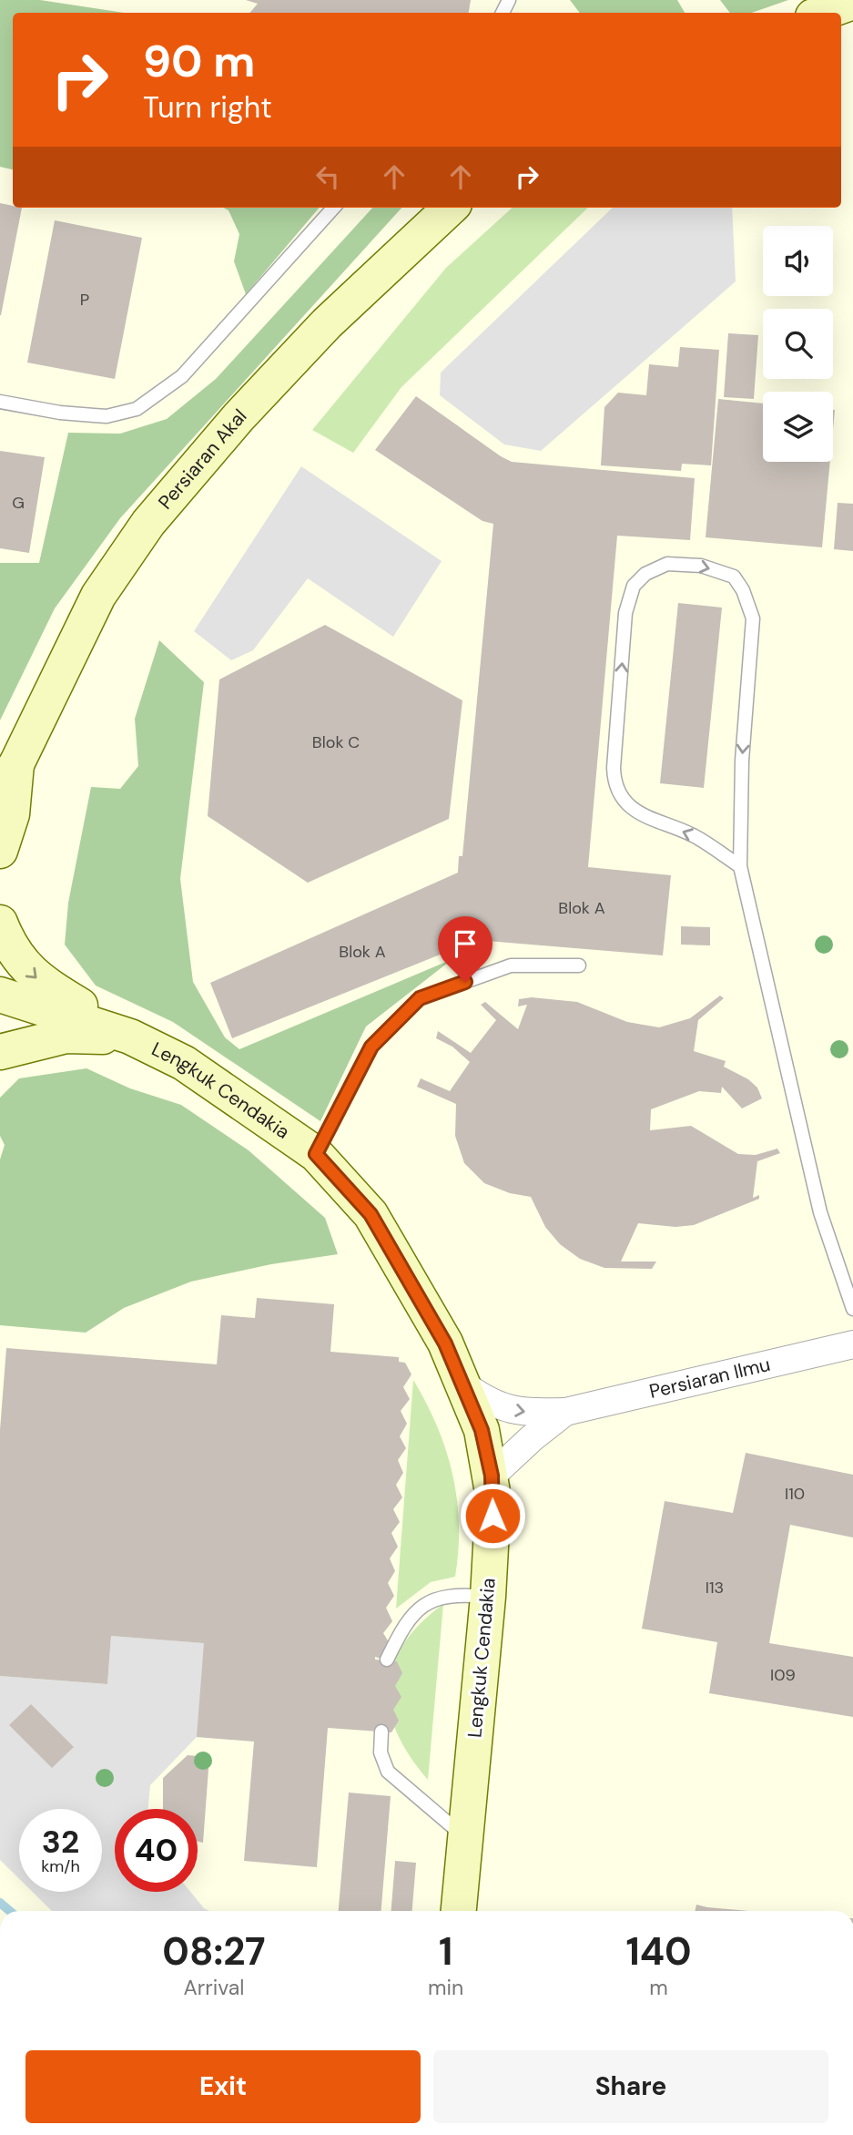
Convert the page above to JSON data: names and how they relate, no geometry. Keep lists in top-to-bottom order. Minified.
{"streets":{"street":["Persiaran Akal","Lengkuk Cendakia","Persiaran Ilmu"]},"crossings":[["Lengkuk Cendakia","Persiaran Ilmu"]],"house_numbers":["P","G","Blok C","Blok A","Blok A","I10","I13","I09"],"page":{"turn":["90 m","Turn right"],"speed":"32 km/h","limit":"40","eta":["08:27","Arrival","1","min","140","m"],"buttons":["Exit","Share"]}}
